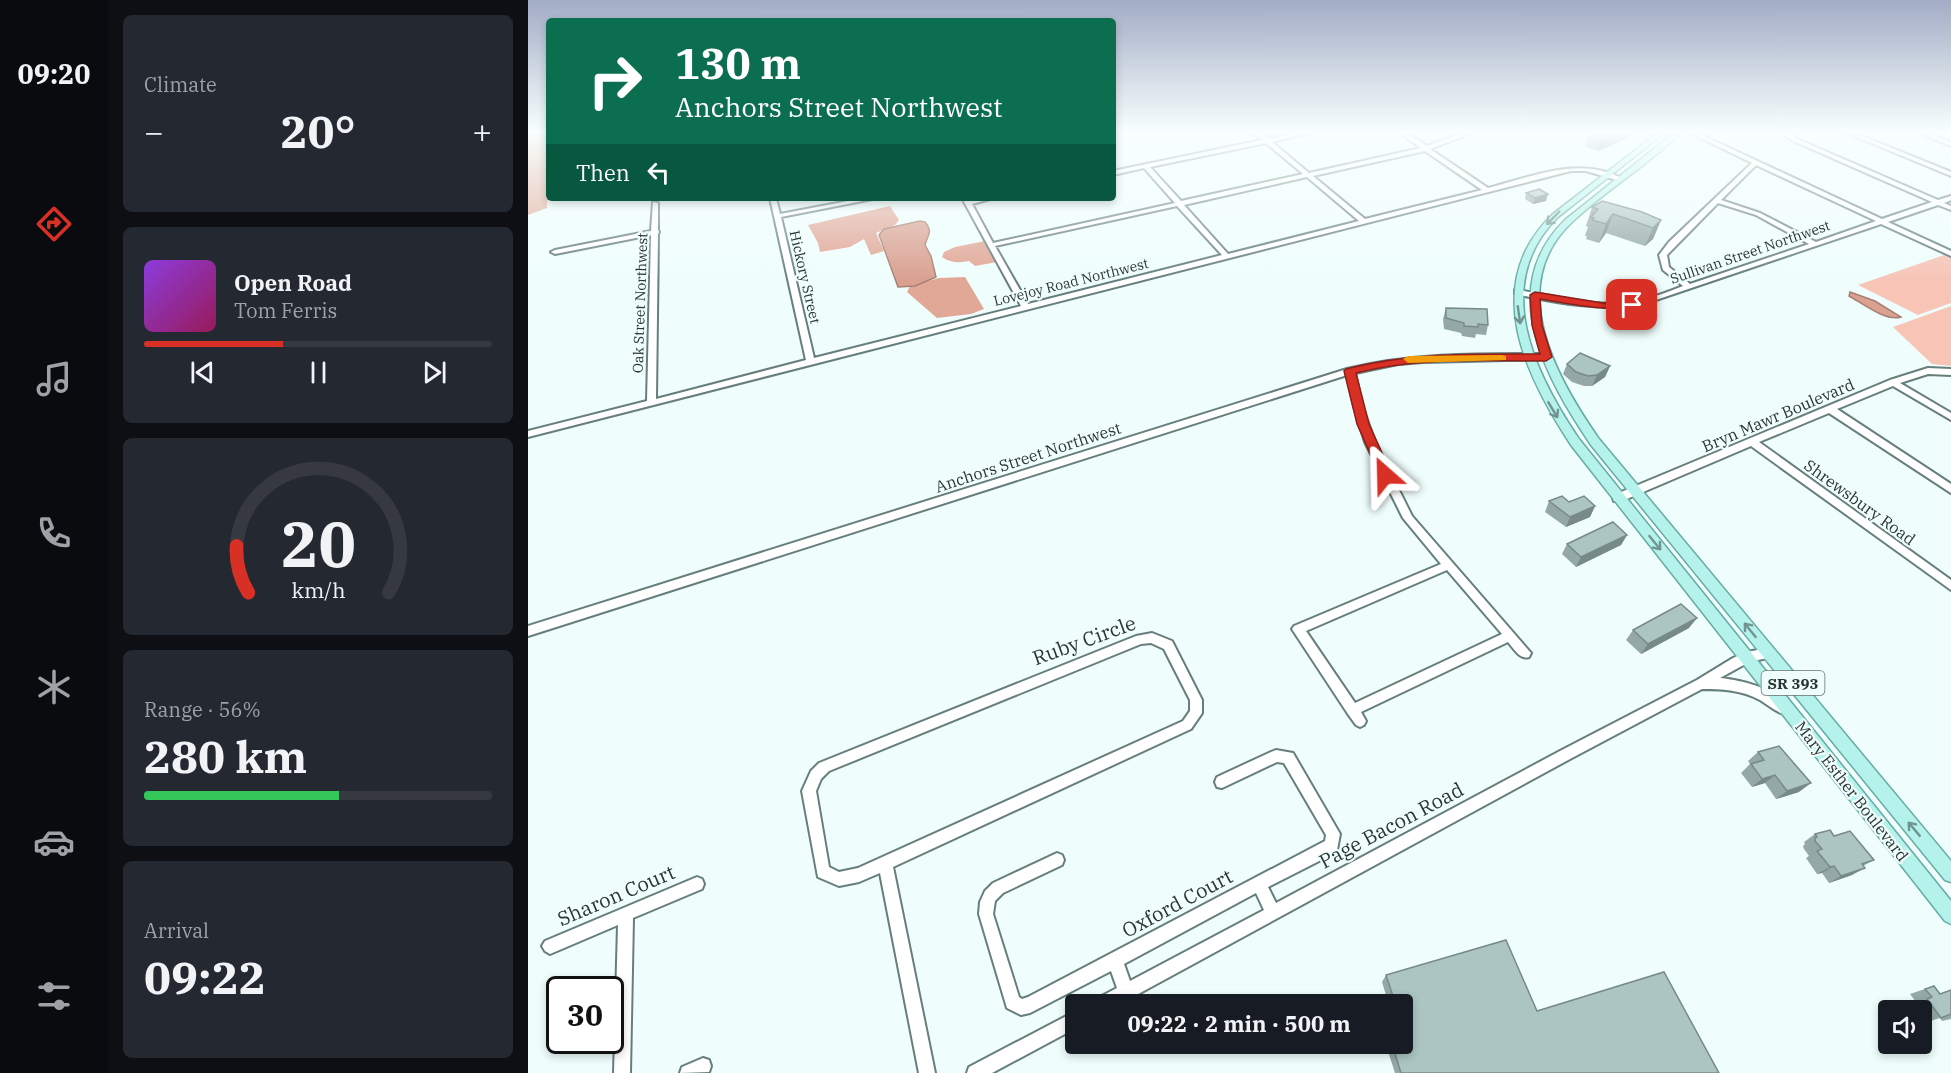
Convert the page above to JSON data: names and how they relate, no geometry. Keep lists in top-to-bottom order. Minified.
{"streets":{"main road":["SR 393","Mary Esther Boulevard"],"street":["Sullivan Street Northwest","Hickory Street","Lovejoy Road Northwest","Oak Street Northwest","Bryn Mawr Boulevard","Anchors Street Northwest","Shrewsbury Road","Ruby Circle","Page Bacon Road","Sharon Court","Oxford Court"]},"crossings":[["Sullivan Street Northwest","SR 393"],["Hickory Street","Lovejoy Road Northwest"],["Lovejoy Road Northwest","Oak Street Northwest"],["Bryn Mawr Boulevard","Shrewsbury Road"],["Bryn Mawr Boulevard","SR 393"],["Bryn Mawr Boulevard","Mary Esther Boulevard"],["Anchors Street Northwest","SR 393"],["SR 393","Mary Esther Boulevard"],["Mary Esther Boulevard","Page Bacon Road"],["Page Bacon Road","Oxford Court"]],"page":{"tabs":"09:20","tile":["Climate",["Range · 56%","280 km"],["Arrival","09:22"]],"turn":["130 m","Anchors Street Northwest"],"heat":["−","20°","+"],"then":"Then","song":["Open Road","Tom Ferris"],"limit":"30","trip":"09:22 · 2 min · 500 m","gauge":["20","km/h"]}}
